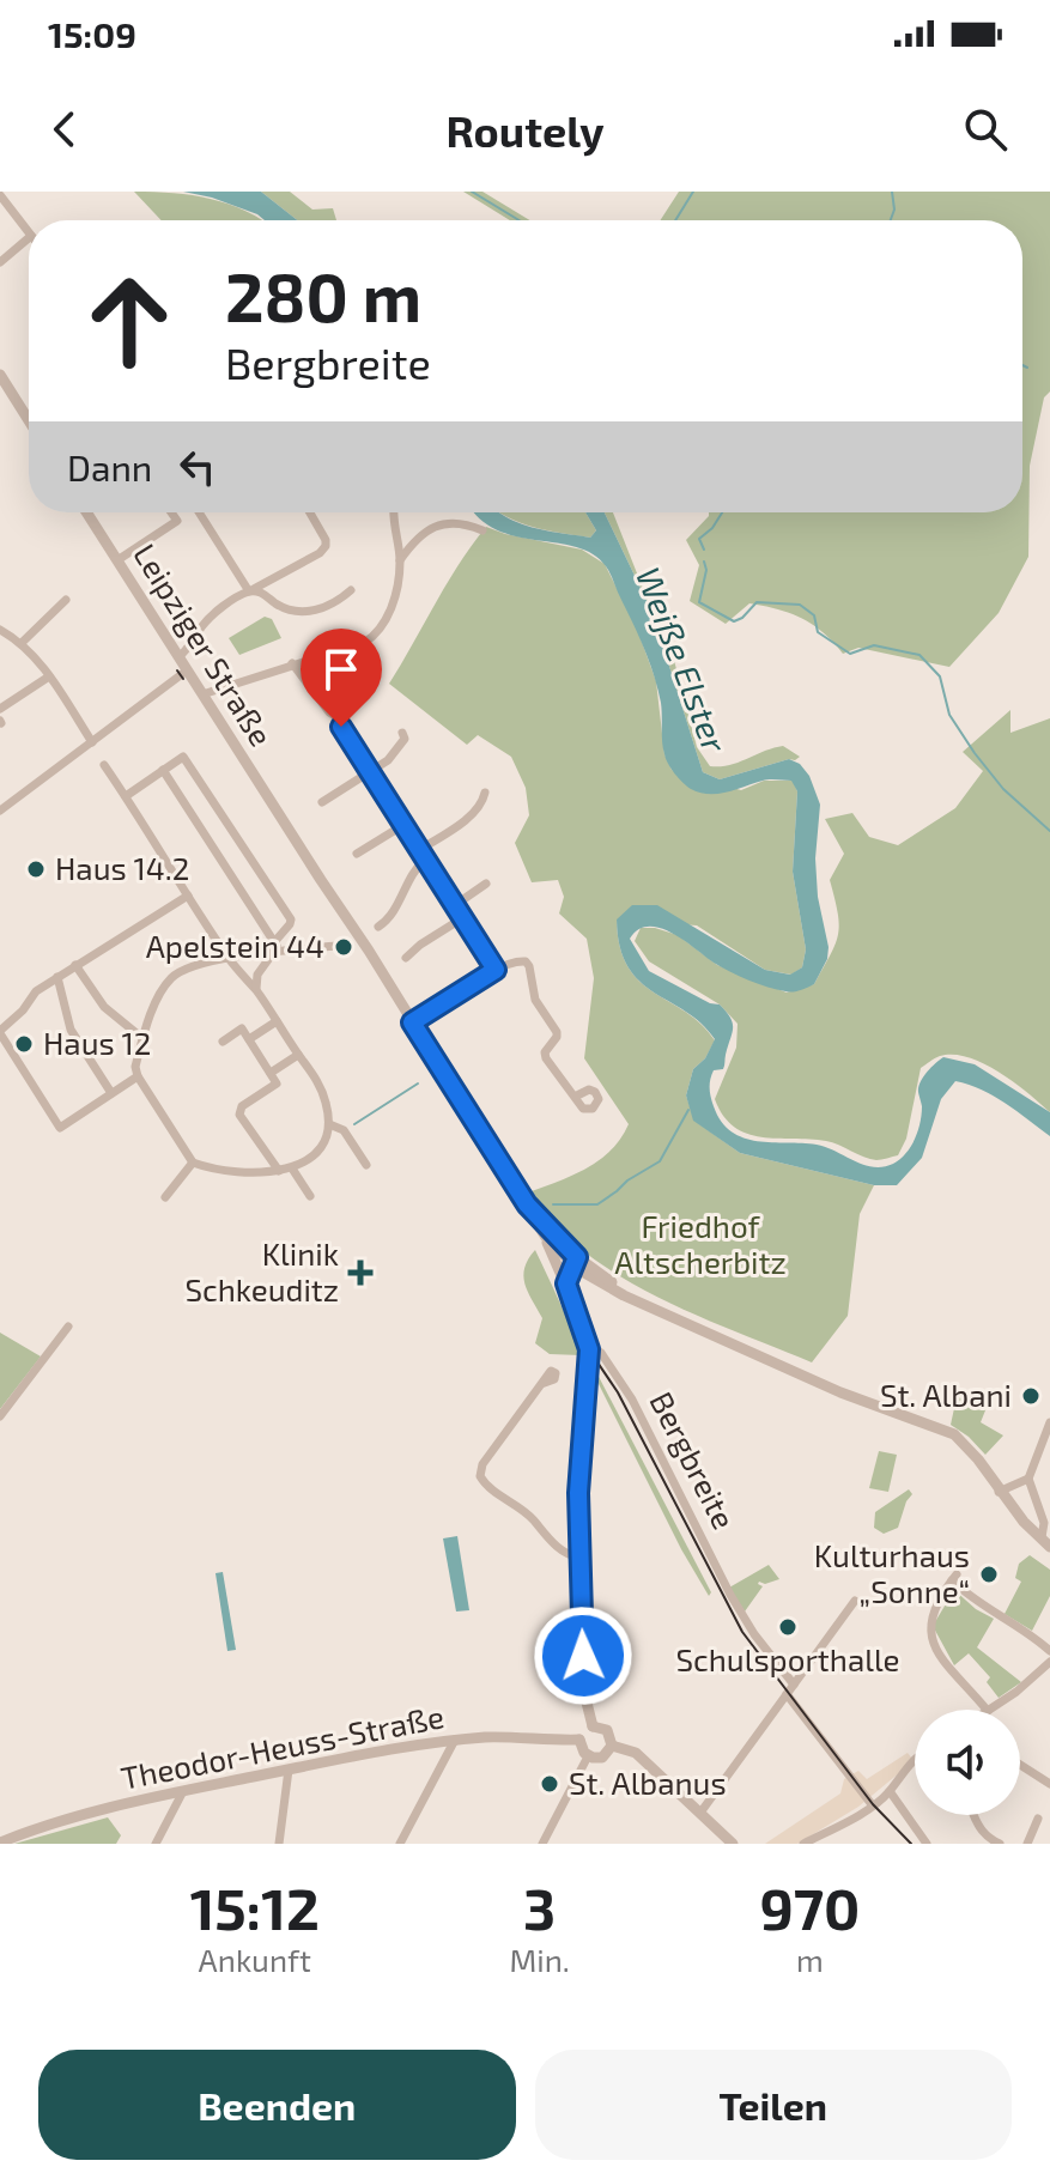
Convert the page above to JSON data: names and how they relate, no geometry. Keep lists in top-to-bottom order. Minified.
{"streets":{"street":["Leipziger Straße","Bergbreite","Theodor-Heuss-Straße"]},"crossings":[["Leipziger Straße","Bergbreite"]],"water":["Weiße Elster"],"parks":["Friedhof Altscherbitz"],"places":{"other":["Haus 14.2","Apelstein 44","Haus 12","St. Albani","Kulturhaus „Sonne“","Schulsporthalle","St. Albanus"],"health":["Klinik Schkeuditz"]},"page":{"status":"15:09","header":"Routely","turn":["280 m","Bergbreite"],"then":"Dann","eta":["15:12","Ankunft","3","Min.","970","m"],"buttons":["Beenden","Teilen"]}}
